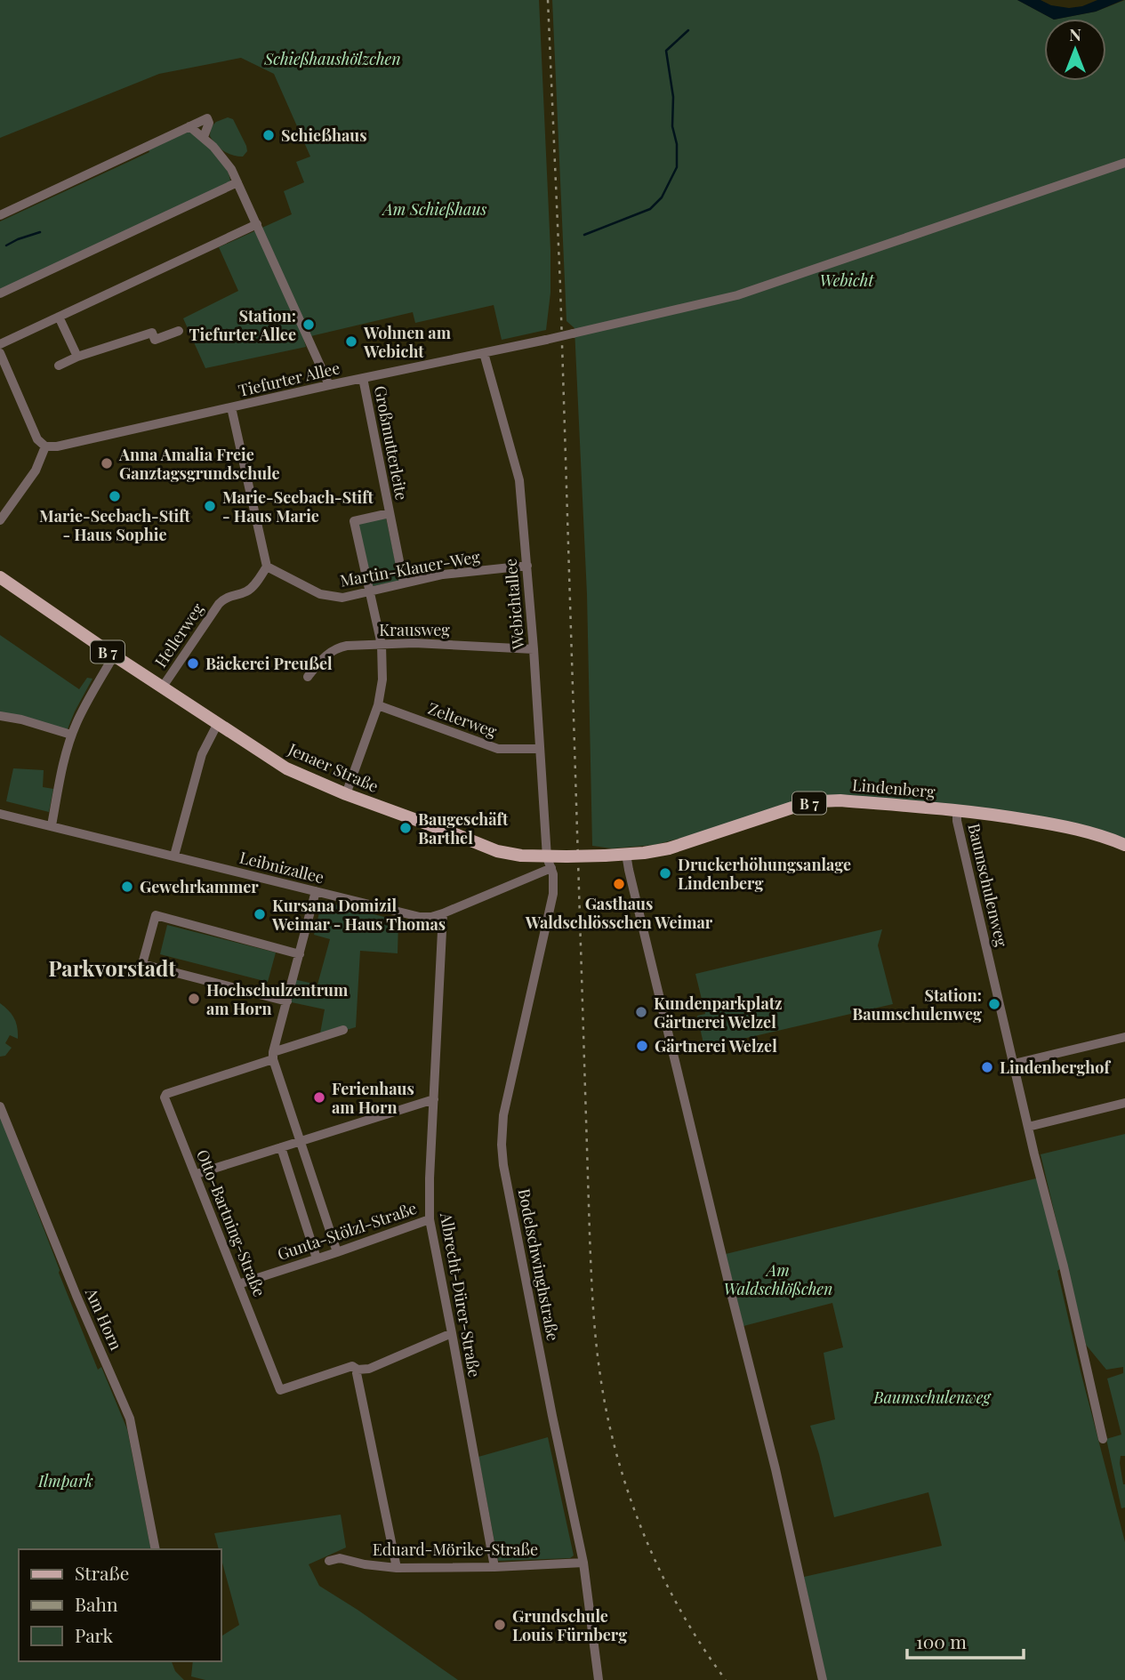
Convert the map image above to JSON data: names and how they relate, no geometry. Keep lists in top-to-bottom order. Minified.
{"streets":{"main road":["B 7","Jenaer Straße","Lindenberg"],"street":["Tiefurter Allee","Großmutterleite","Martin-Klauer-Weg","Webichtallee","Krausweg","Hellerweg","Zelterweg","Leibnizallee","Baumschulenweg","Otto-Bartning-Straße","Gunta-Stölzl-Straße","Bodelschwinghstraße","Albrecht-Dürer-Straße","Am Horn","Eduard-Mörike-Straße"]},"crossings":[["Tiefurter Allee","Großmutterleite"],["Tiefurter Allee","Webichtallee"],["Großmutterleite","Martin-Klauer-Weg"],["Großmutterleite","Krausweg"],["Großmutterleite","Zelterweg"],["Großmutterleite","Jenaer Straße"],["Martin-Klauer-Weg","Webichtallee"],["Martin-Klauer-Weg","Hellerweg"],["Webichtallee","Krausweg"],["Webichtallee","Zelterweg"],["Webichtallee","Jenaer Straße"],["Webichtallee","Leibnizallee"],["Webichtallee","Bodelschwinghstraße"],["Hellerweg","Jenaer Straße"],["Jenaer Straße","Lindenberg"],["Jenaer Straße","Leibnizallee"],["Jenaer Straße","Bodelschwinghstraße"],["Lindenberg","Baumschulenweg"],["Leibnizallee","Bodelschwinghstraße"],["Leibnizallee","Albrecht-Dürer-Straße"],["Otto-Bartning-Straße","Gunta-Stölzl-Straße"],["Gunta-Stölzl-Straße","Albrecht-Dürer-Straße"],["Bodelschwinghstraße","Eduard-Mörike-Straße"],["Albrecht-Dürer-Straße","Eduard-Mörike-Straße"]],"districts":["Parkvorstadt"],"parks":["Schießhaushölzchen","Am Schießhaus","Webicht","Am Waldschlößchen","Baumschulenweg","Ilmpark"],"places":["Schießhaus","Station: Tiefurter Allee","Wohnen am Webicht","Anna Amalia Freie Ganztagsgrundschule","Marie-Seebach-Stift - Haus Sophie","Marie-Seebach-Stift - Haus Marie","Bäckerei Preußel","Baugeschäft Barthel","Druckerhöhungsanlage Lindenberg","Gasthaus Waldschlösschen Weimar","Gewehrkammer","Kursana Domizil Weimar - Haus Thomas","Hochschulzentrum am Horn","Station: Baumschulenweg","Kundenparkplatz Gärtnerei Welzel","Gärtnerei Welzel","Lindenberghof","Ferienhaus am Horn","Grundschule Louis Fürnberg"],"legend":["Straße","Bahn","Park"],"scale_bar":"100 m","north":"top"}
